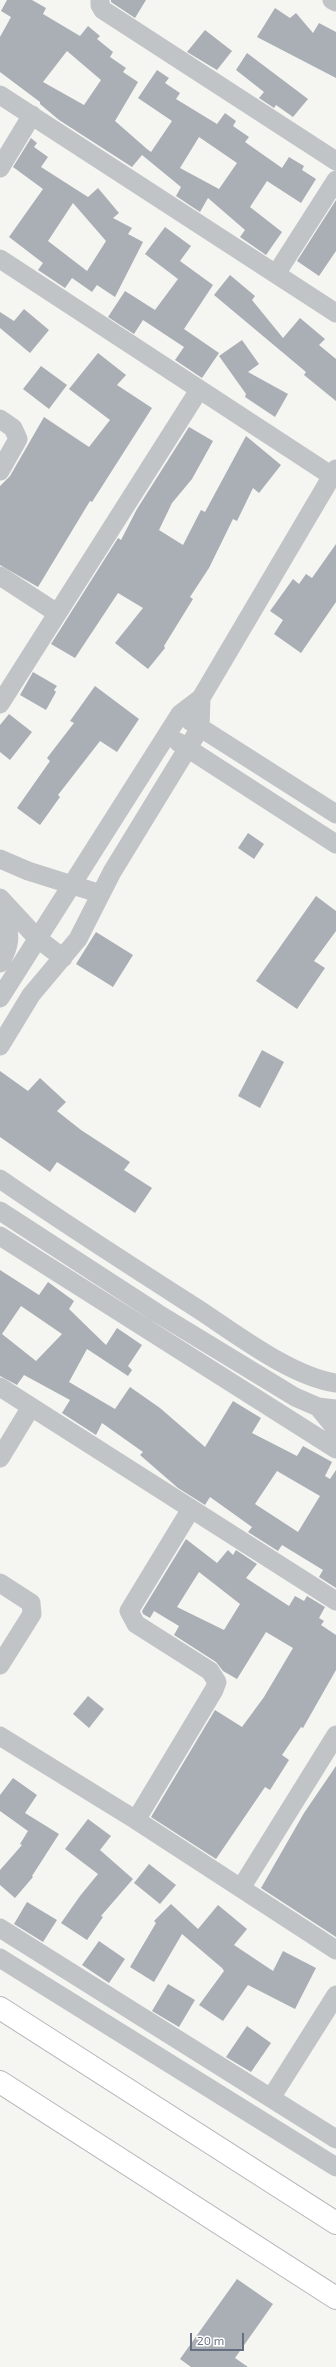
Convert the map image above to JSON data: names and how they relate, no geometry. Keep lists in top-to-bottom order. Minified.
{"scale_bar":"20 m"}
